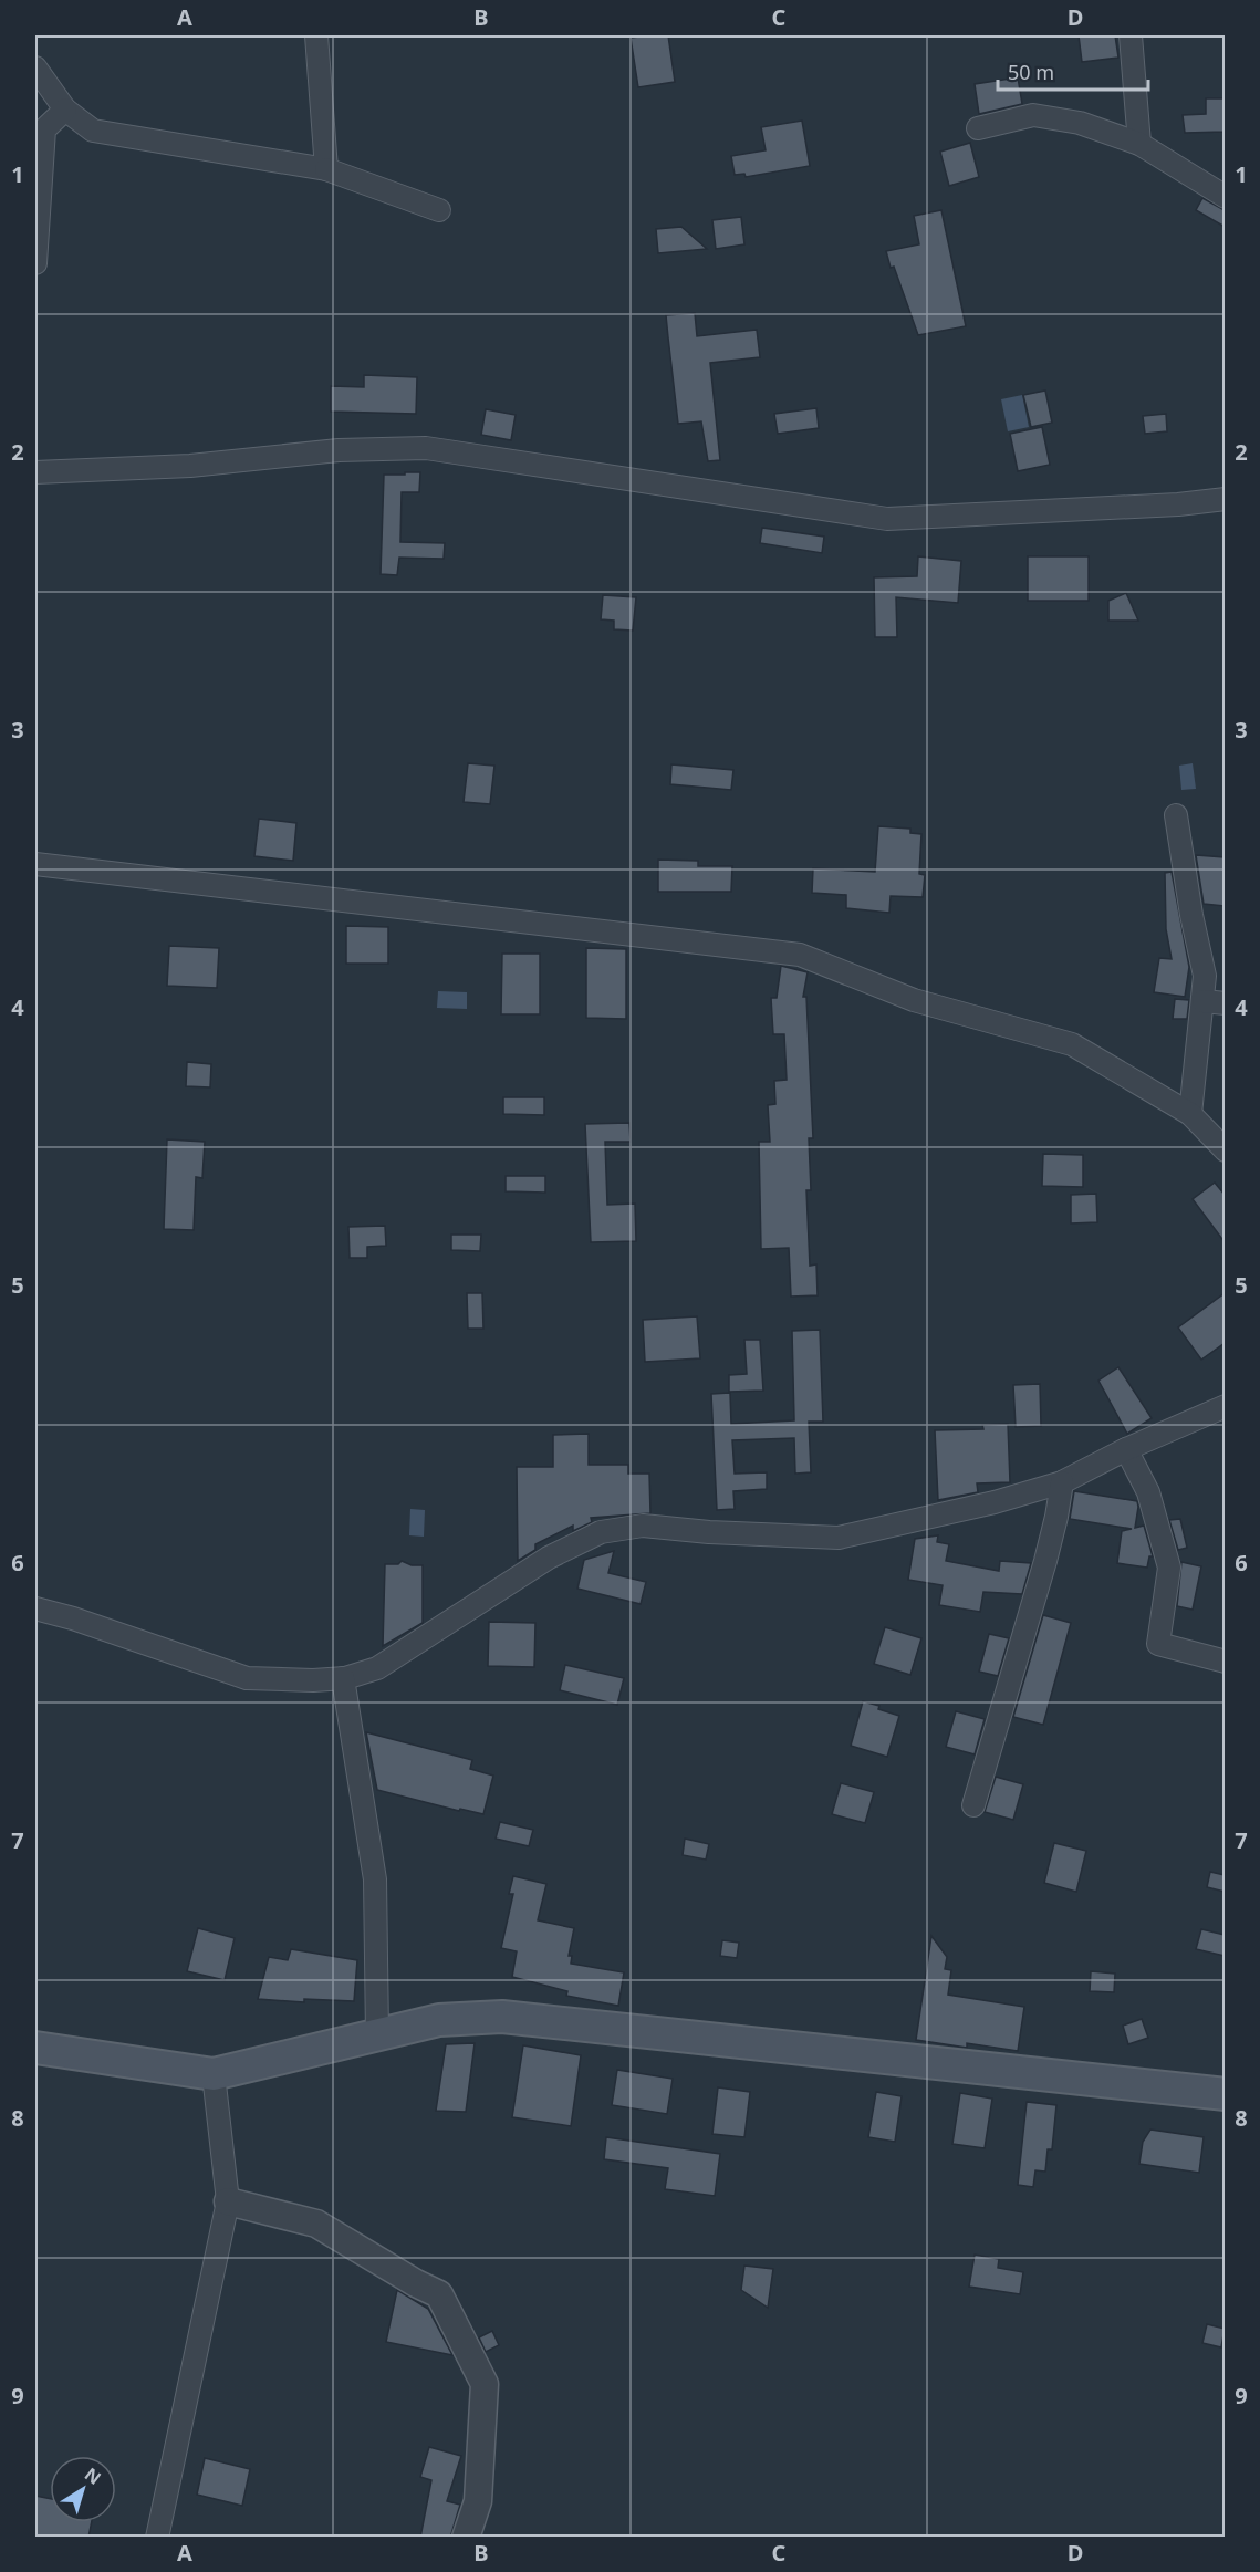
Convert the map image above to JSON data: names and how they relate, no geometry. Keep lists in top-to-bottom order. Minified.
{"scale_bar":"50 m","north":"top right","grid":{"columns":["A","B","C","D"],"rows":["1","2","3","4","5","6","7","8","9"]}}
